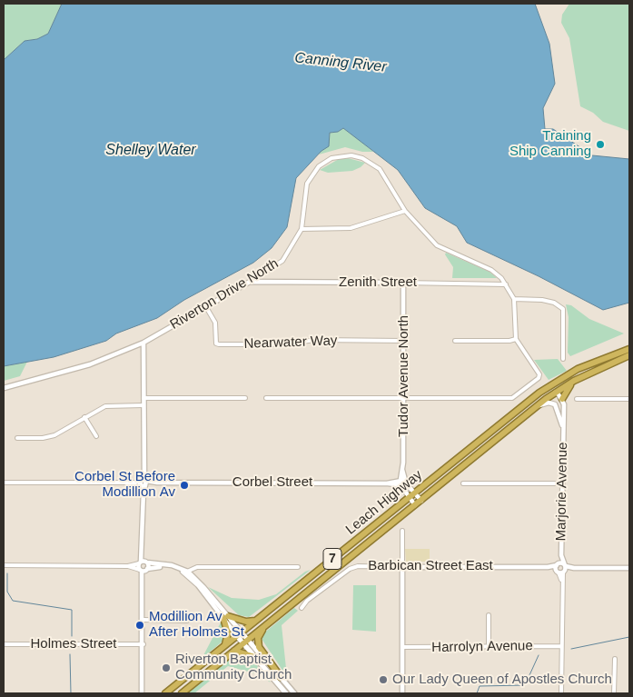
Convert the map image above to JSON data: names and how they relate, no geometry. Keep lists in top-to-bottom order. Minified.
{"streets":{"highway":["Leach Highway","7"],"street":["Zenith Street","Riverton Drive North","Nearwater Way","Tudor Avenue North","Corbel Street","Marjorie Avenue","Barbican Street East","Holmes Street","Harrolyn Avenue"]},"crossings":[["Zenith Street","Riverton Drive North"],["Zenith Street","Tudor Avenue North"],["Riverton Drive North","Nearwater Way"],["Nearwater Way","Tudor Avenue North"],["Tudor Avenue North","Corbel Street"],["Marjorie Avenue","Leach Highway"],["Marjorie Avenue","Barbican Street East"],["Marjorie Avenue","Harrolyn Avenue"]],"water":["Canning River","Shelley Water"],"places":["Training Ship Canning","Corbel St Before Modillion Av","Modillion Av After Holmes St","Riverton Baptist Community Church","Our Lady Queen of Apostles Church"]}
